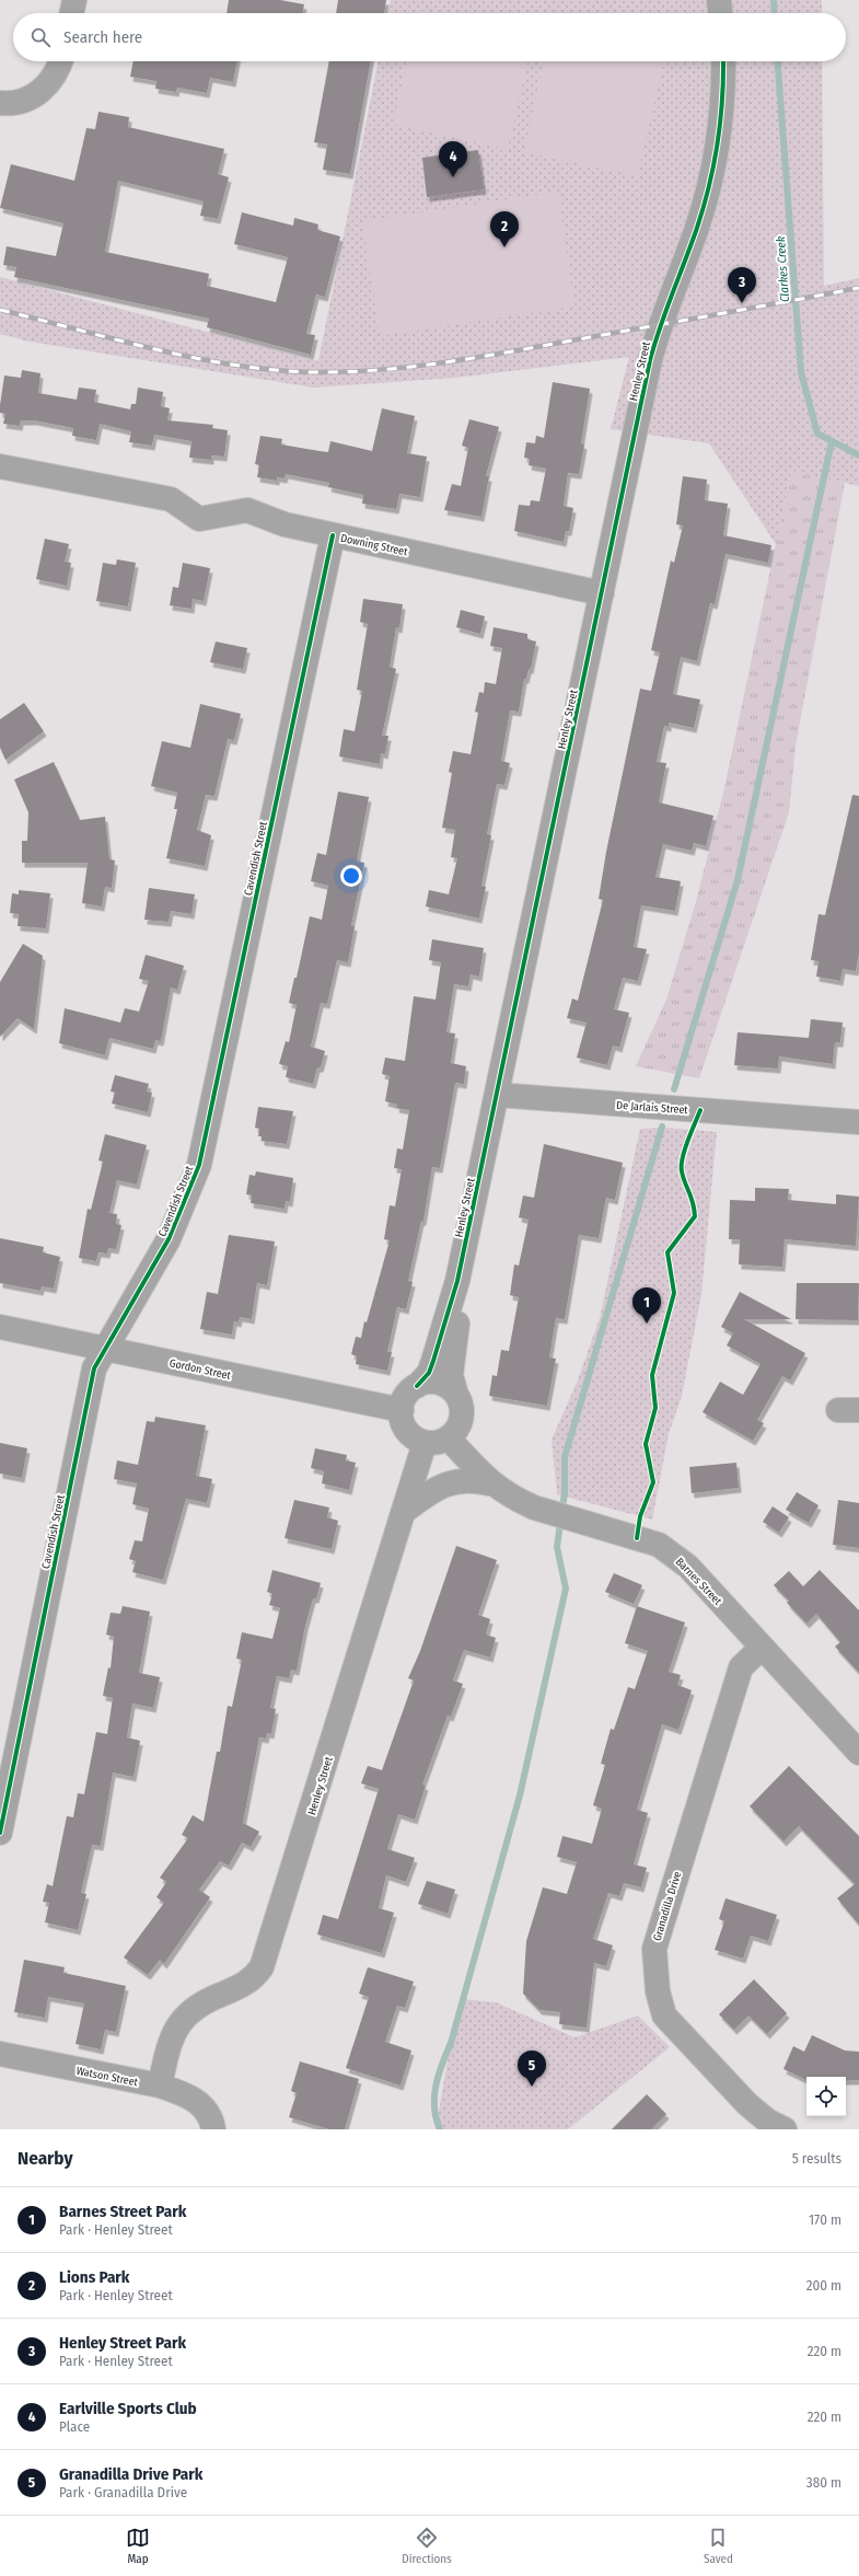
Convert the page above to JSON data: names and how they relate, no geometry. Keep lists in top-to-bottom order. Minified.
{"streets":{"street":["Henley Street","Downing Street","Cavendish Street","De Jarlais Street","Gordon Street","Barnes Street","Granadilla Drive","Watson Street"]},"crossings":[["Henley Street","Downing Street"],["Henley Street","De Jarlais Street"],["Henley Street","Gordon Street"],["Henley Street","Barnes Street"],["Henley Street","Watson Street"],["Downing Street","Cavendish Street"],["Cavendish Street","Gordon Street"],["Gordon Street","Barnes Street"],["Barnes Street","Granadilla Drive"]],"water":["Clarkes Creek"],"page":{"search":"Search here","pins":["4","2","3","1","5"],"heading":["Nearby","5 results"],"list":[{"mark":"1","name":"Barnes Street Park","note":"Park · Henley Street","value":"170 m"},{"mark":"2","name":"Lions Park","note":"Park · Henley Street","value":"200 m"},{"mark":"3","name":"Henley Street Park","note":"Park · Henley Street","value":"220 m"},{"mark":"4","name":"Earlville Sports Club","note":"Place","value":"220 m"},{"mark":"5","name":"Granadilla Drive Park","note":"Park · Granadilla Drive","value":"380 m"}],"nav":["Map","Directions","Saved"]}}
